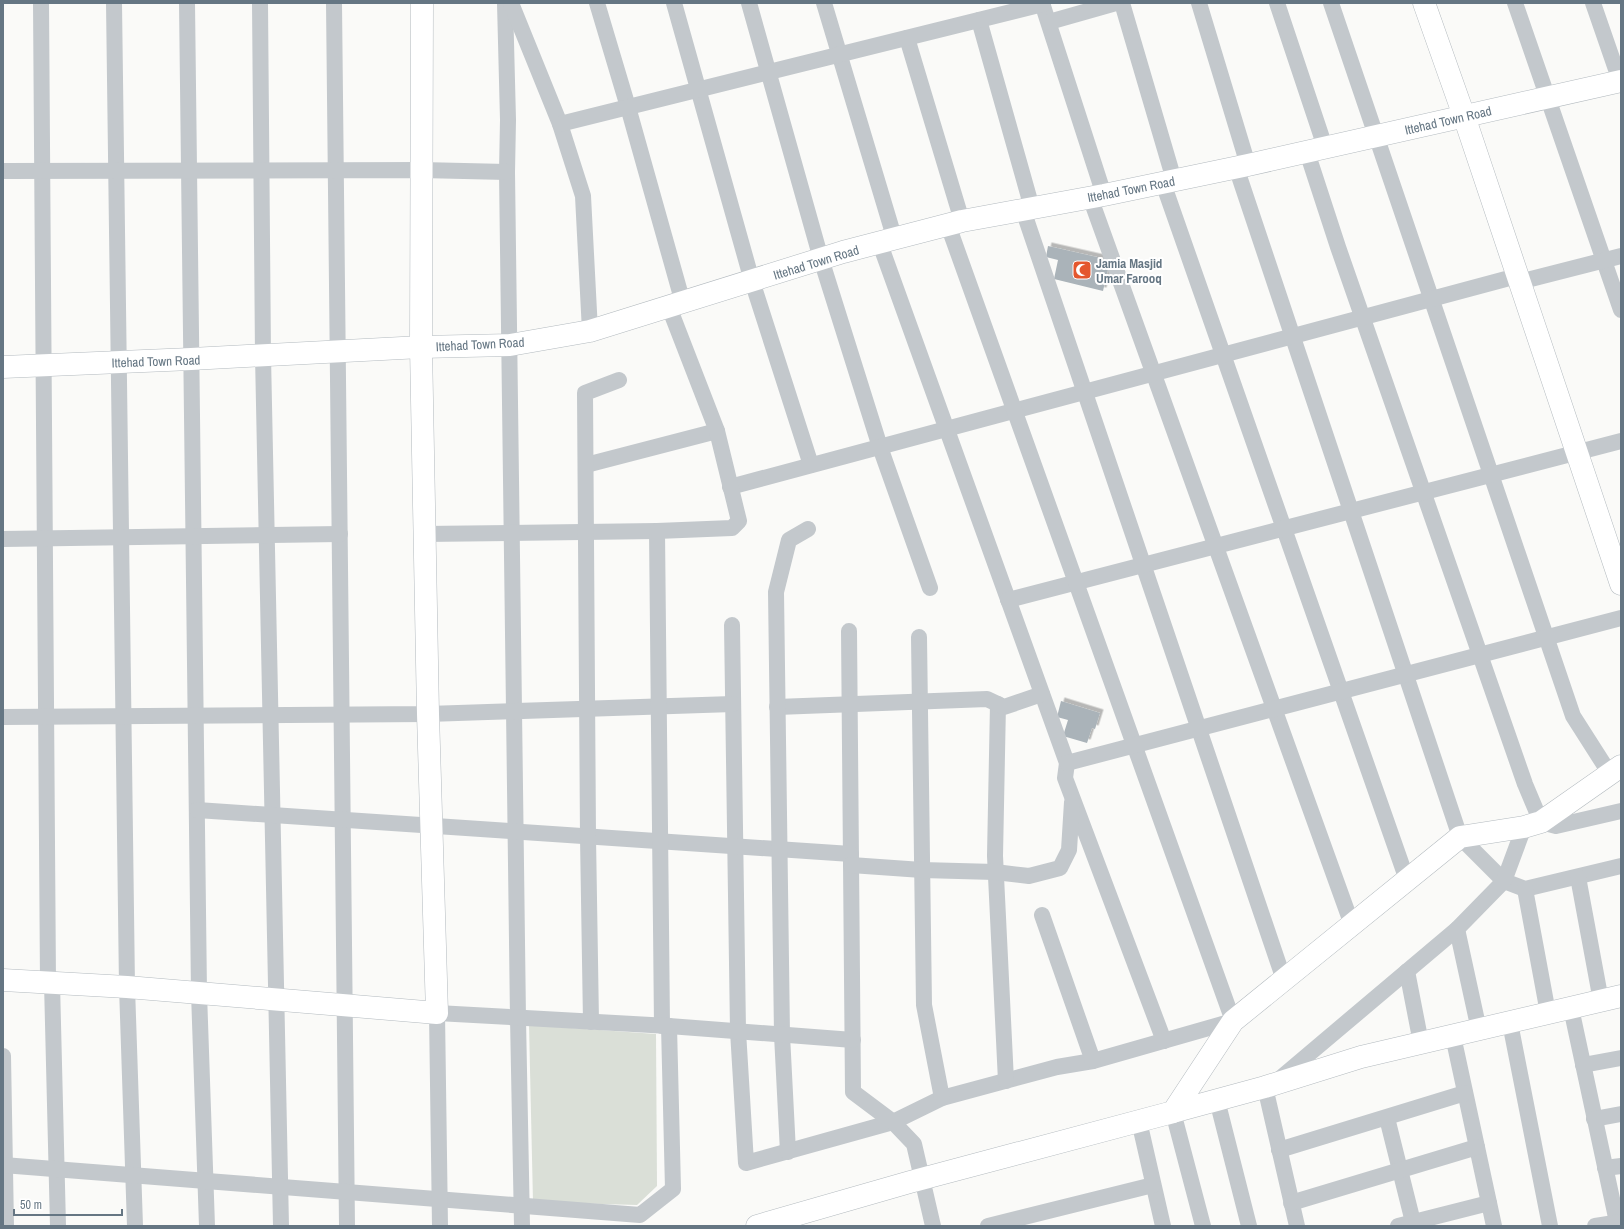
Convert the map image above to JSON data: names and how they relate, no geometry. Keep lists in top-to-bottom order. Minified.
{"streets":{"street":["Ittehad Town Road"]},"places":{"mosque":["Jamia Masjid Umar Farooq"]},"scale_bar":"50 m"}
